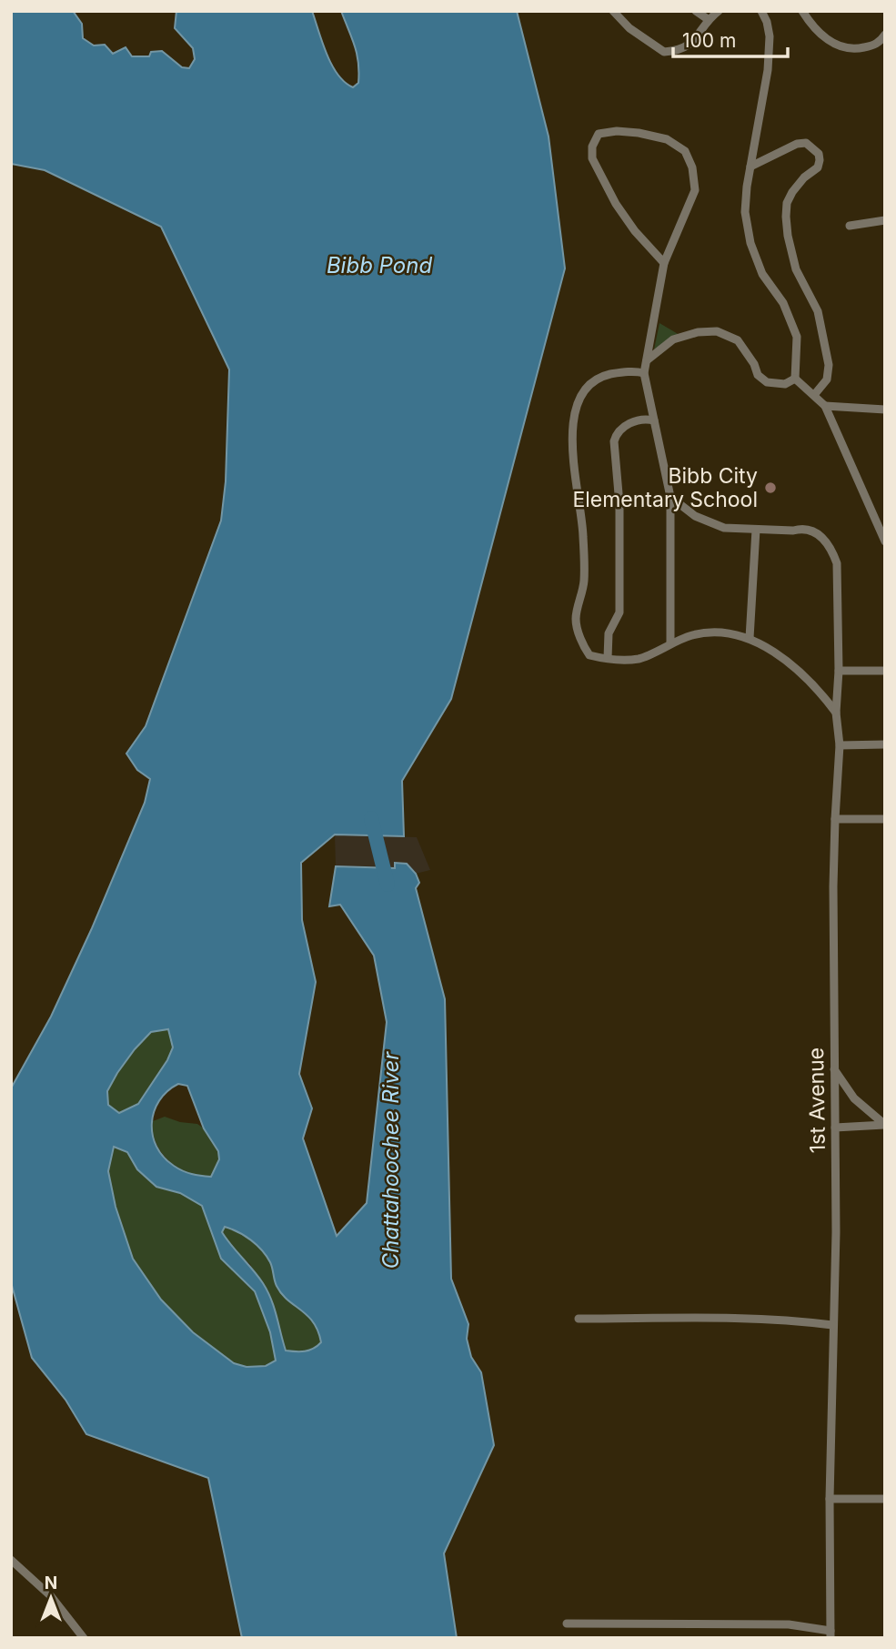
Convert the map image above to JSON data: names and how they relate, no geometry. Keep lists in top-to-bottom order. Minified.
{"streets":{"street":["1st Avenue"]},"water":["Bibb Pond","Chattahoochee River"],"places":["Bibb City Elementary School"],"scale_bar":"100 m","north":"top"}
